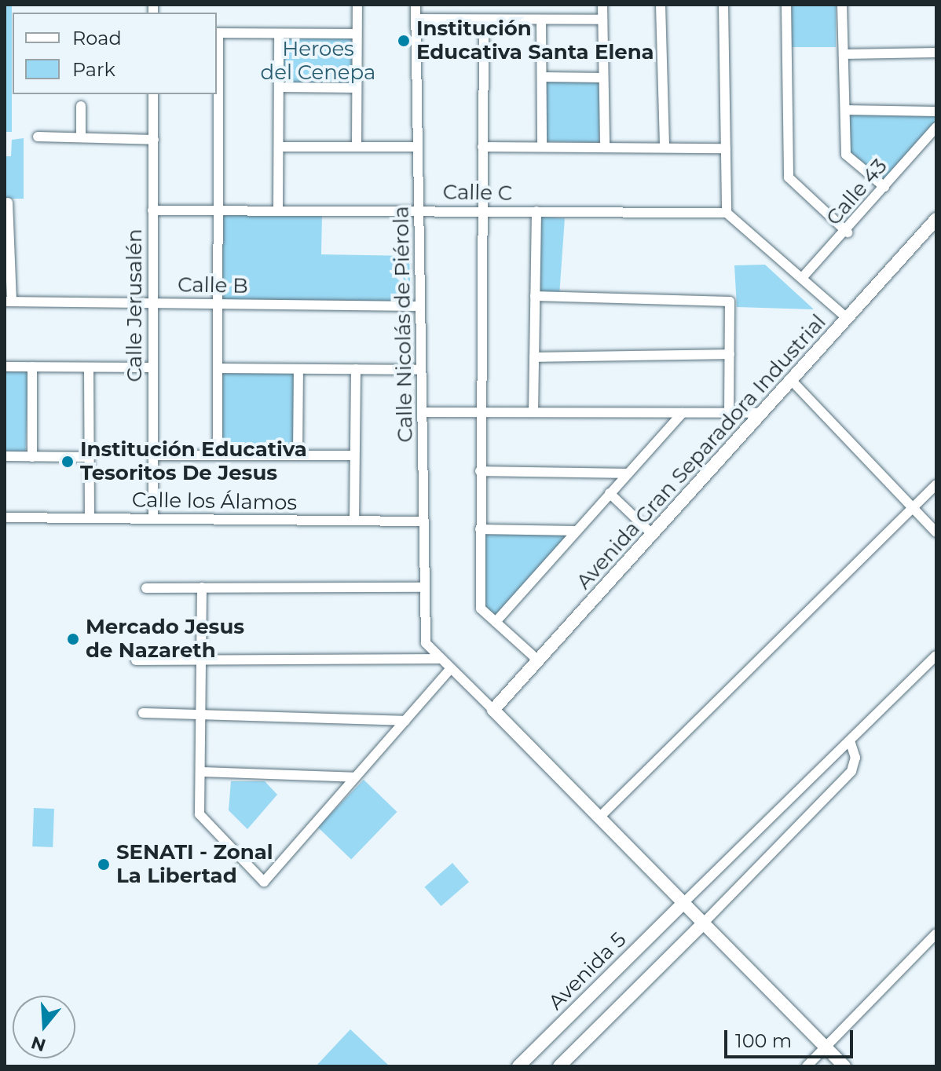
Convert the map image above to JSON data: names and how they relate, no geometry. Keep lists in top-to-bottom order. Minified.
{"streets":{"street":["Calle 43","Calle C","Calle B","Calle Jerusalén","Calle Nicolás de Piérola","Avenida Gran Separadora Industrial","Calle los Álamos","Avenida 5"]},"crossings":[["Calle C","Calle Jerusalén"],["Calle C","Calle Nicolás de Piérola"],["Calle B","Calle Jerusalén"],["Calle B","Calle Nicolás de Piérola"],["Calle Jerusalén","Calle los Álamos"],["Calle Nicolás de Piérola","Calle los Álamos"]],"parks":["Heroes del Cenepa"],"places":["Institución Educativa Santa Elena","Institución Educativa Tesoritos De Jesus","Mercado Jesus de Nazareth","SENATI - Zonal La Libertad"],"legend":["Road","Park"],"scale_bar":"100 m","north":"bottom"}
